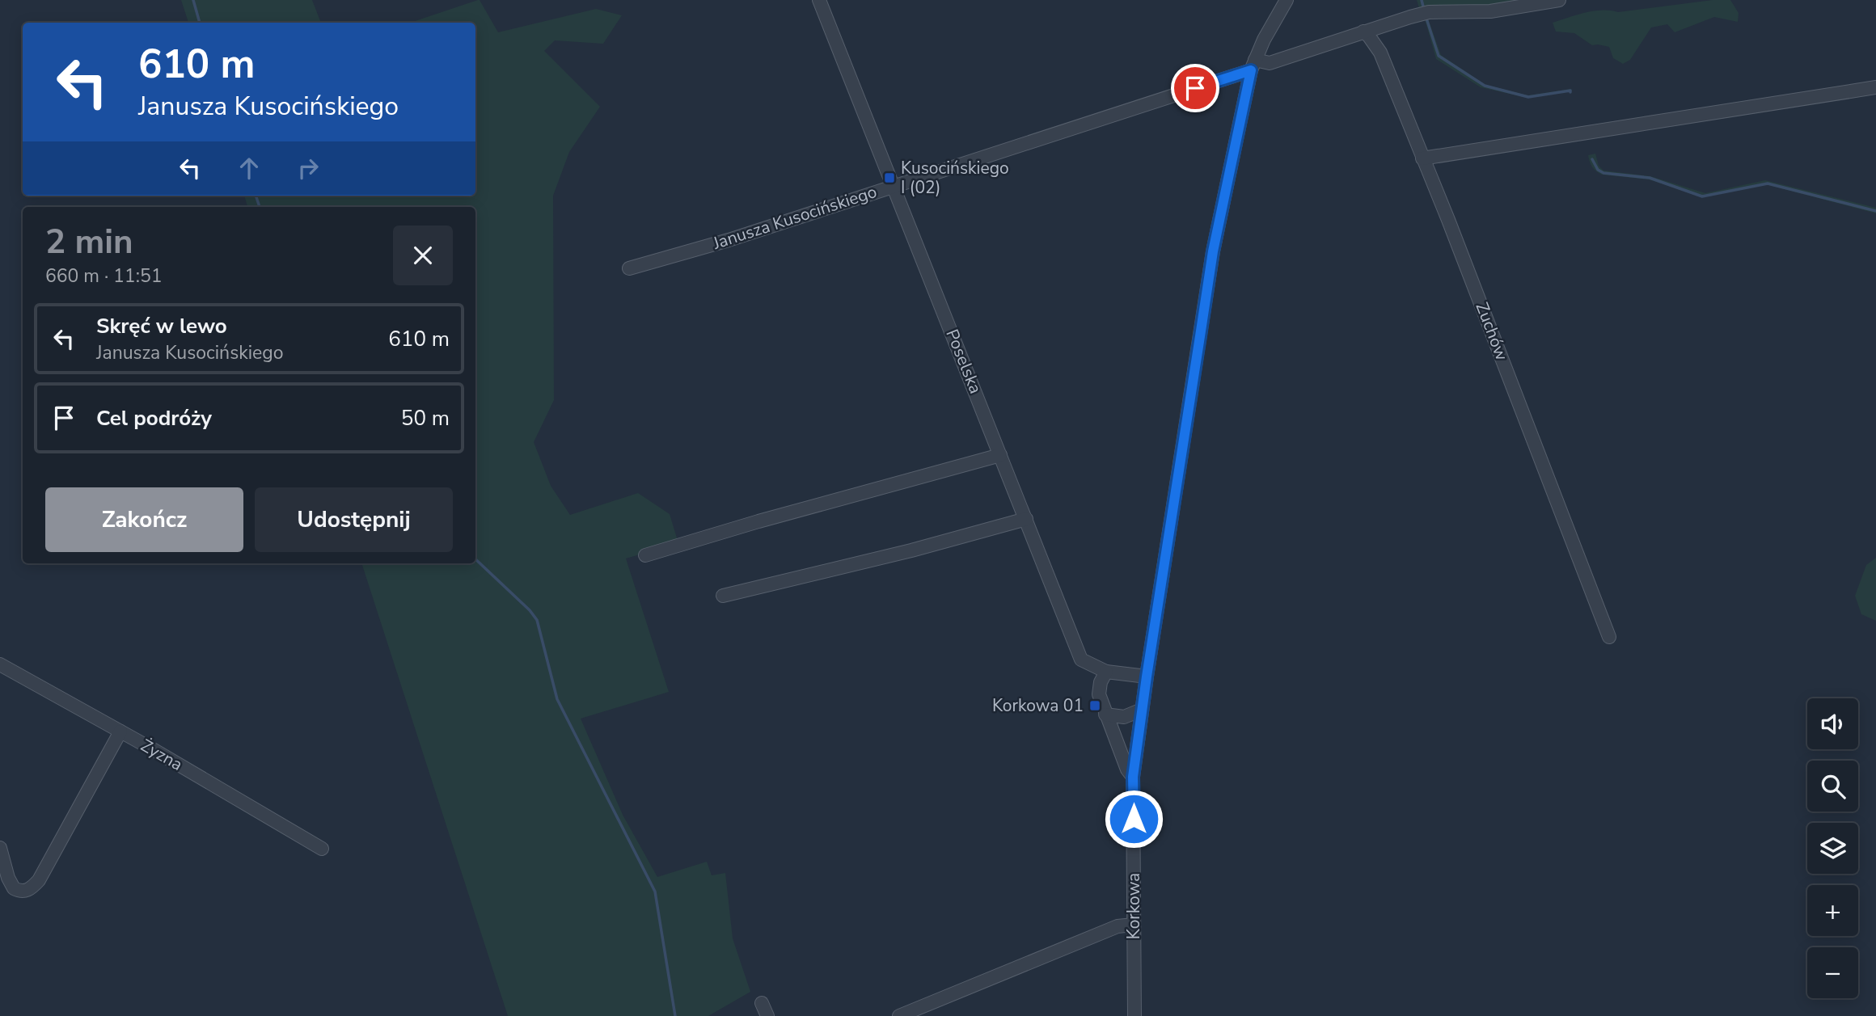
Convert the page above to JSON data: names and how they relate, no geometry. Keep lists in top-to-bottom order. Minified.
{"streets":{"street":["Janusza Kusocińskiego","Zuchów","Poselska","Żyzna","Korkowa"]},"crossings":[["Janusza Kusocińskiego","Zuchów"],["Janusza Kusocińskiego","Poselska"],["Janusza Kusocińskiego","Korkowa"],["Poselska","Korkowa"]],"places":{"transit":["Kusocińskiego I (02)","Korkowa 01"]},"page":{"turn":["610 m","Janusza Kusocińskiego"],"heading":["2 min","660 m · 11:51"],"list":[{"name":"Skręć w lewo","note":"Janusza Kusocińskiego","value":"610 m"},{"name":"Cel podróży","value":"50 m"}],"buttons":["Zakończ","Udostępnij"],"map_buttons":["+","−"]}}
